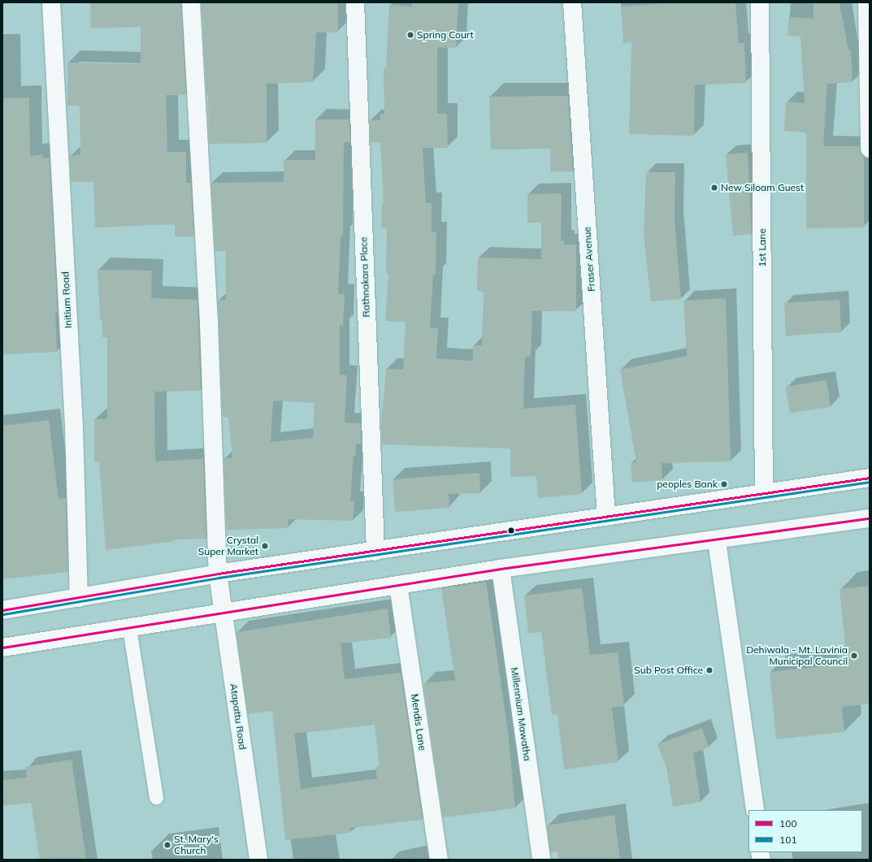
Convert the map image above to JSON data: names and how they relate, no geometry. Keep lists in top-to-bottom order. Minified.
{"streets":{"main road":["1st Lane","Fraser Avenue","Rathnakara Place","Initium Road","Millennium Mawatha","Atapattu Road","Mendis Lane"]},"places":["Spring Court","New Siloam Guest","peoples Bank","Crystal Super Market","Dehiwala - Mt. Lavinia Municipal Council","Sub Post Office","St. Mary's Church"],"lines":["transit line 100","transit line 101"],"legend":["100","101"]}
